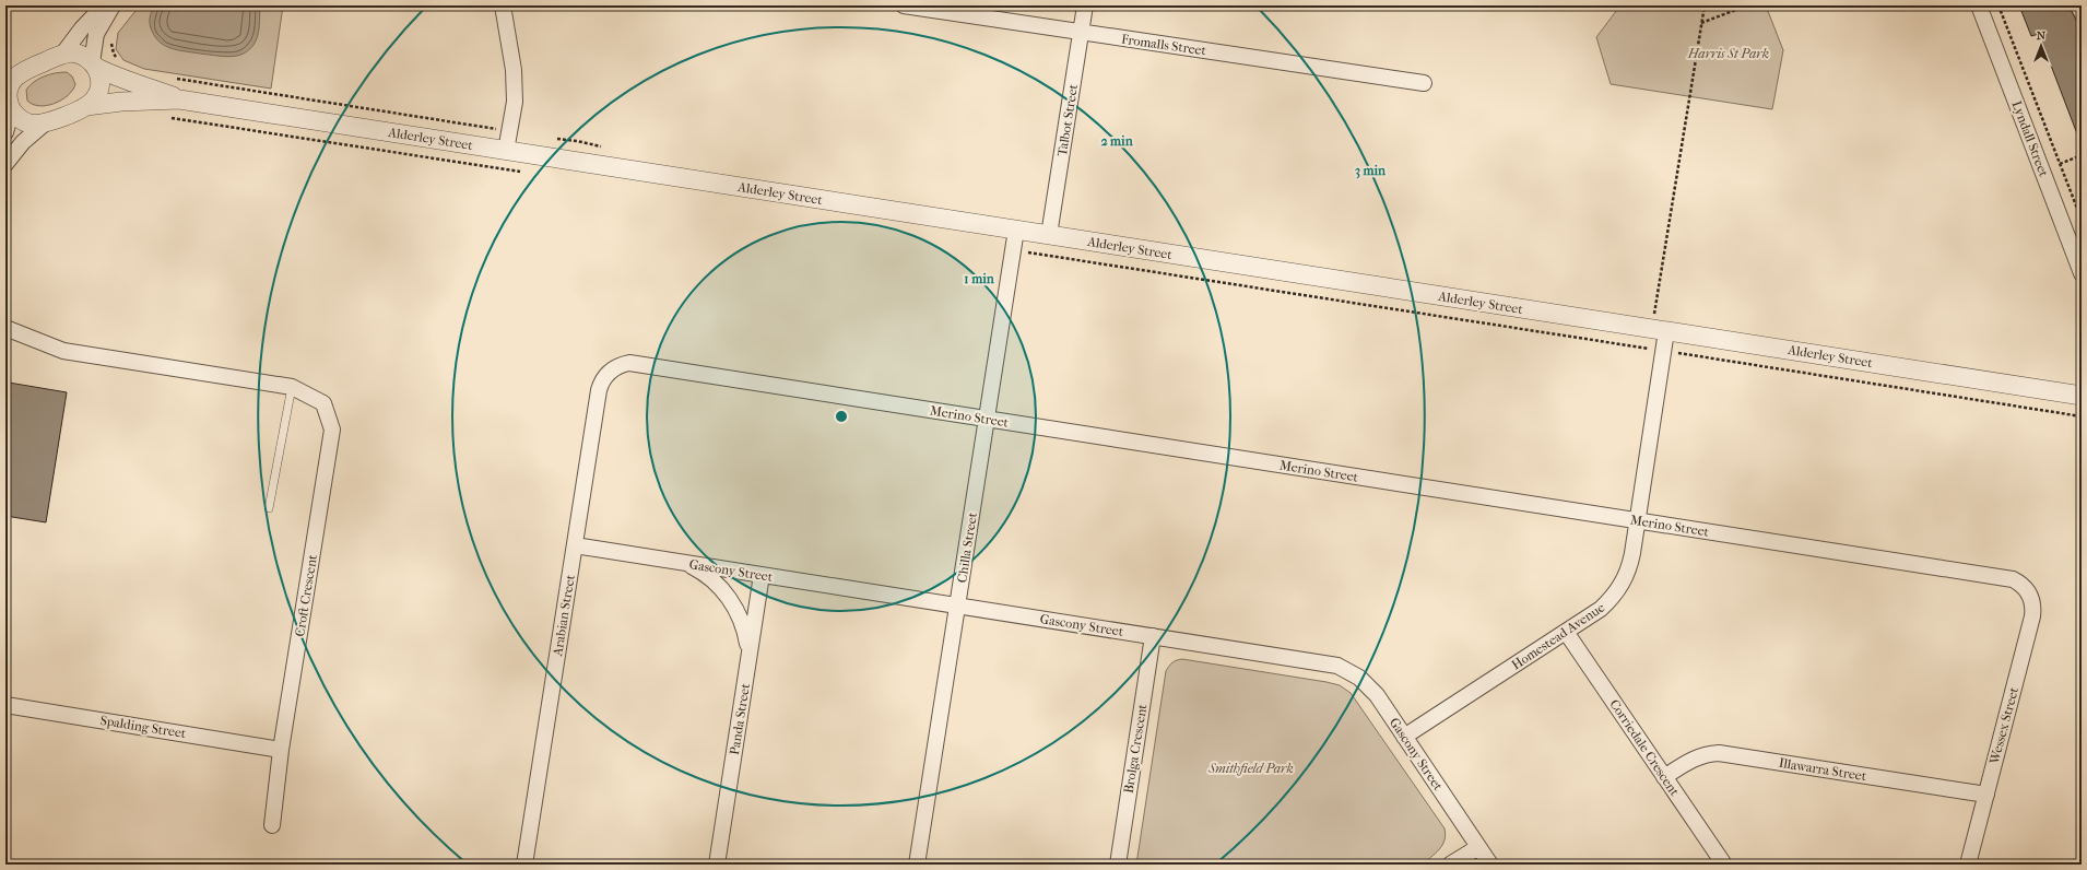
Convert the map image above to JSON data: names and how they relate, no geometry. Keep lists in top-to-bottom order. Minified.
{"streets":{"street":["Fromalls Street","Talbot Street","Alderley Street","Lyndall Street","Merino Street","Chilla Street","Gascony Street","Croft Crescent","Arabian Street","Homestead Avenue","Panda Street","Wessex Street","Spalding Street","Corriedale Crescent","Brolga Crescent","Illawarra Street"]},"crossings":[["Fromalls Street","Talbot Street"],["Talbot Street","Alderley Street"],["Alderley Street","Chilla Street"],["Alderley Street","Homestead Avenue"],["Merino Street","Chilla Street"],["Merino Street","Arabian Street"],["Merino Street","Homestead Avenue"],["Merino Street","Wessex Street"],["Chilla Street","Gascony Street"],["Gascony Street","Arabian Street"],["Gascony Street","Homestead Avenue"],["Gascony Street","Panda Street"],["Gascony Street","Brolga Crescent"],["Croft Crescent","Spalding Street"],["Homestead Avenue","Corriedale Crescent"],["Wessex Street","Illawarra Street"],["Corriedale Crescent","Illawarra Street"]],"parks":["Harris St Park","Smithfield Park"],"north":"top","rings":["2 min","3 min","1 min"]}
